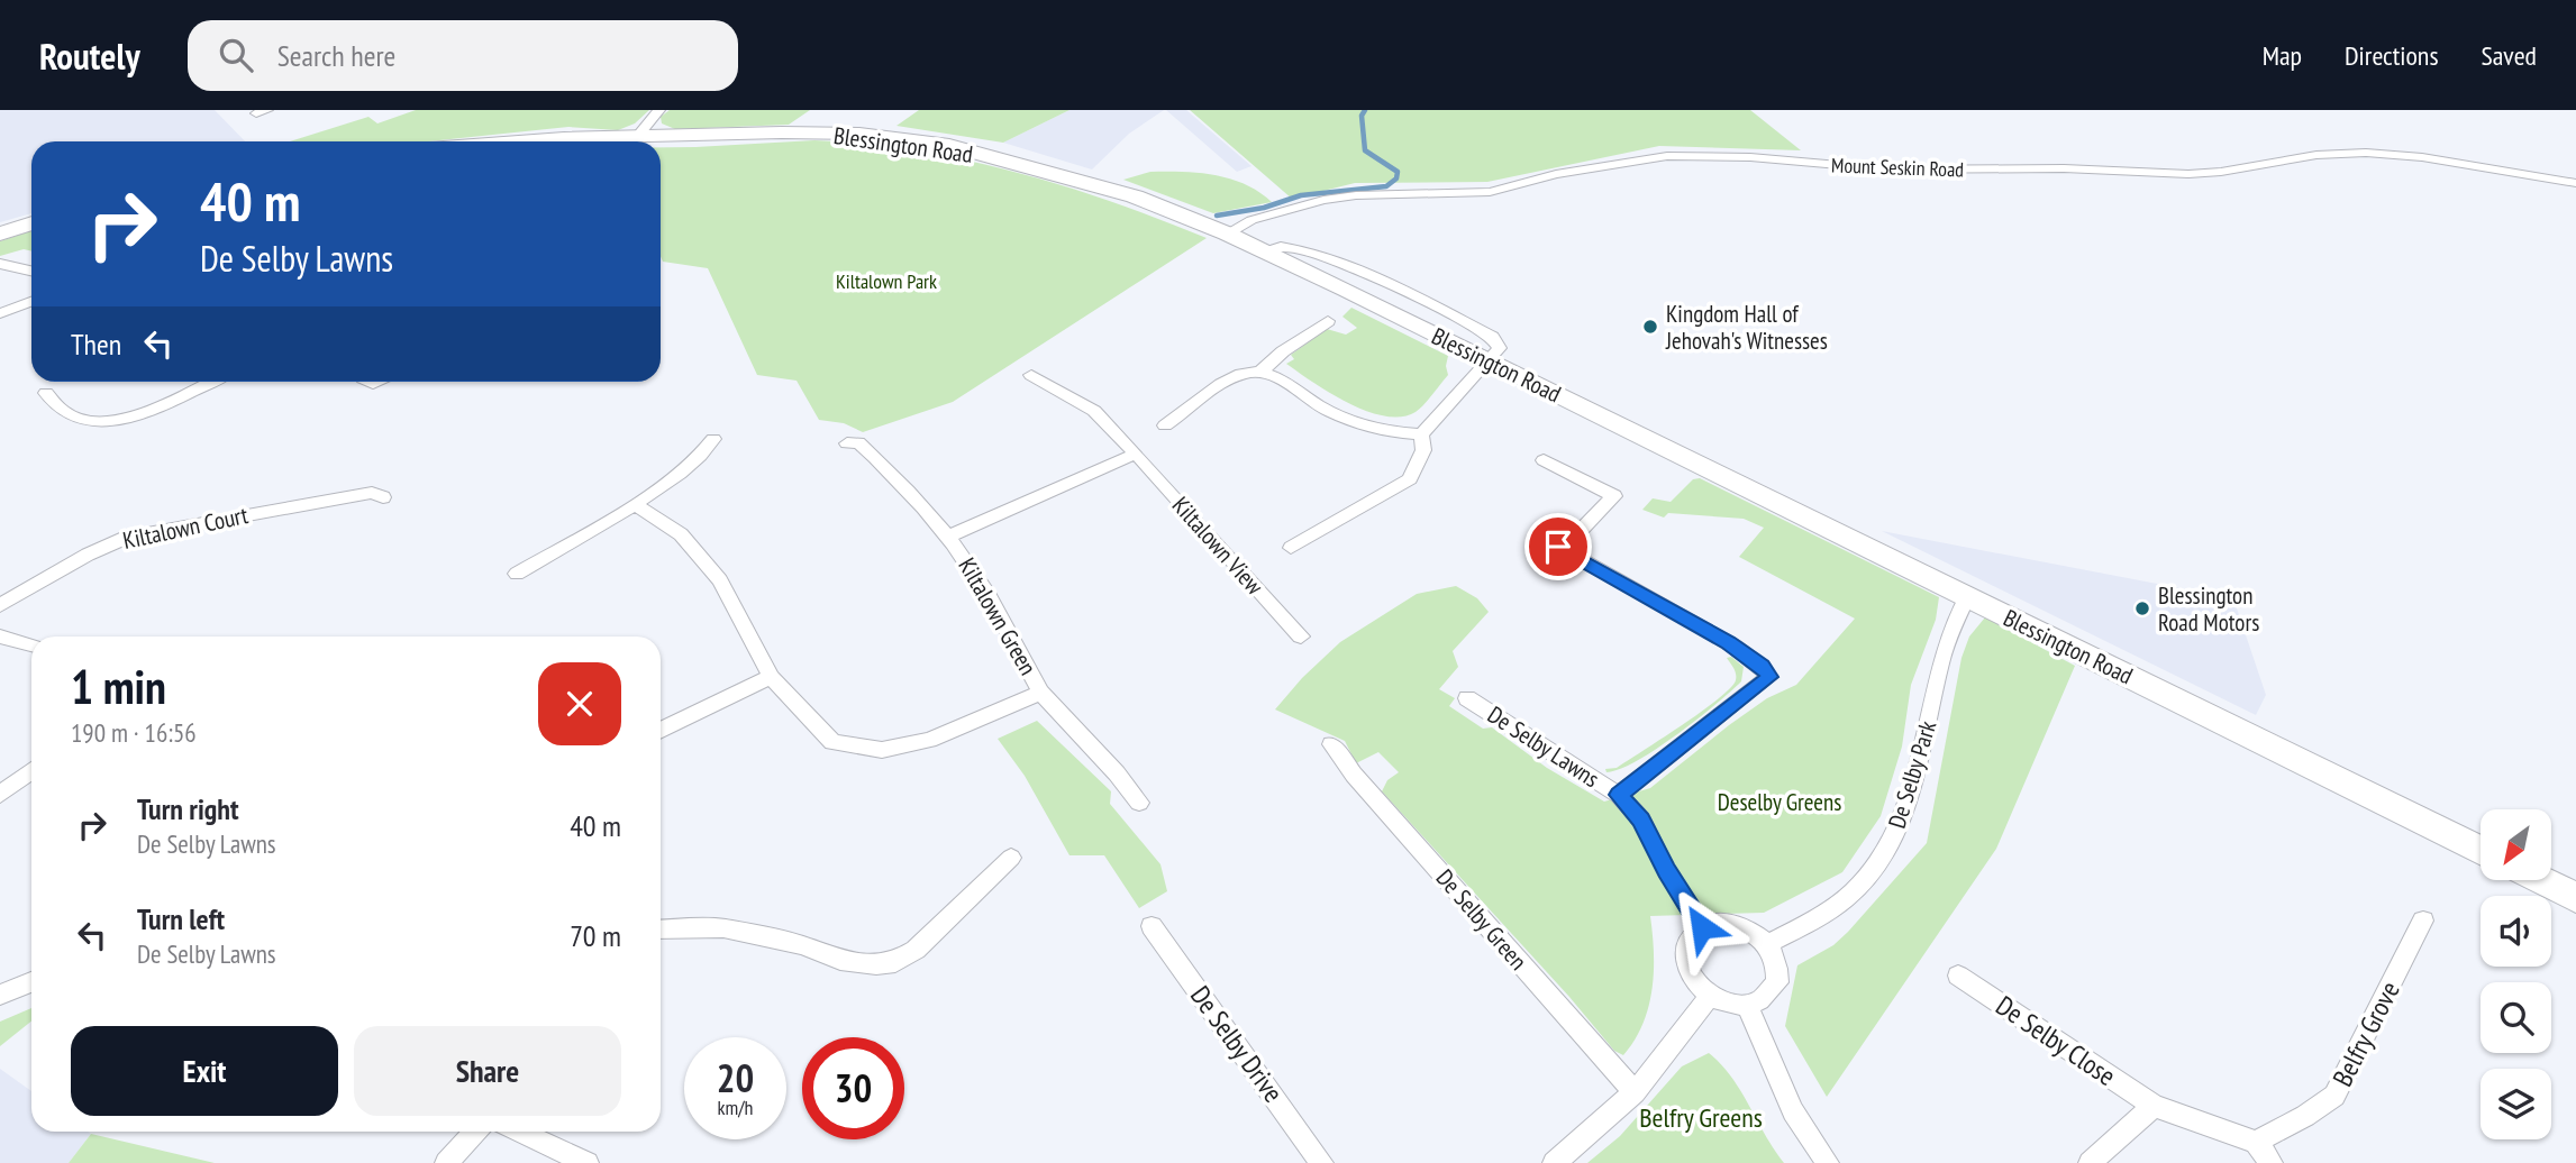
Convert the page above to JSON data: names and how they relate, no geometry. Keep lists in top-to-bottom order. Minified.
{"streets":{"main road":["Blessington Road"],"street":["Mount Seskin Road","Kiltalown Court","Kiltalown View","Kiltalown Green","De Selby Lawns","De Selby Park","De Selby Green","Belfry Grove","De Selby Close","De Selby Drive"]},"crossings":[["Blessington Road","Mount Seskin Road"],["Blessington Road","De Selby Park"],["De Selby Lawns","De Selby Park"]],"parks":["Kiltalown Park","Deselby Greens","Belfry Greens"],"places":["Kingdom Hall of Jehovah's Witnesses","Blessington Road Motors"],"north":"bottom left","page":{"header":"Routely","search":"Search here","nav":["Map","Directions","Saved"],"turn":["40 m","De Selby Lawns"],"then":"Then","heading":["1 min","190 m · 16:56"],"list":[{"name":"Turn right","note":"De Selby Lawns","value":"40 m"},{"name":"Turn left","note":"De Selby Lawns","value":"70 m"}],"buttons":["Exit","Share"],"speed":"20 km/h","limit":"30"}}
